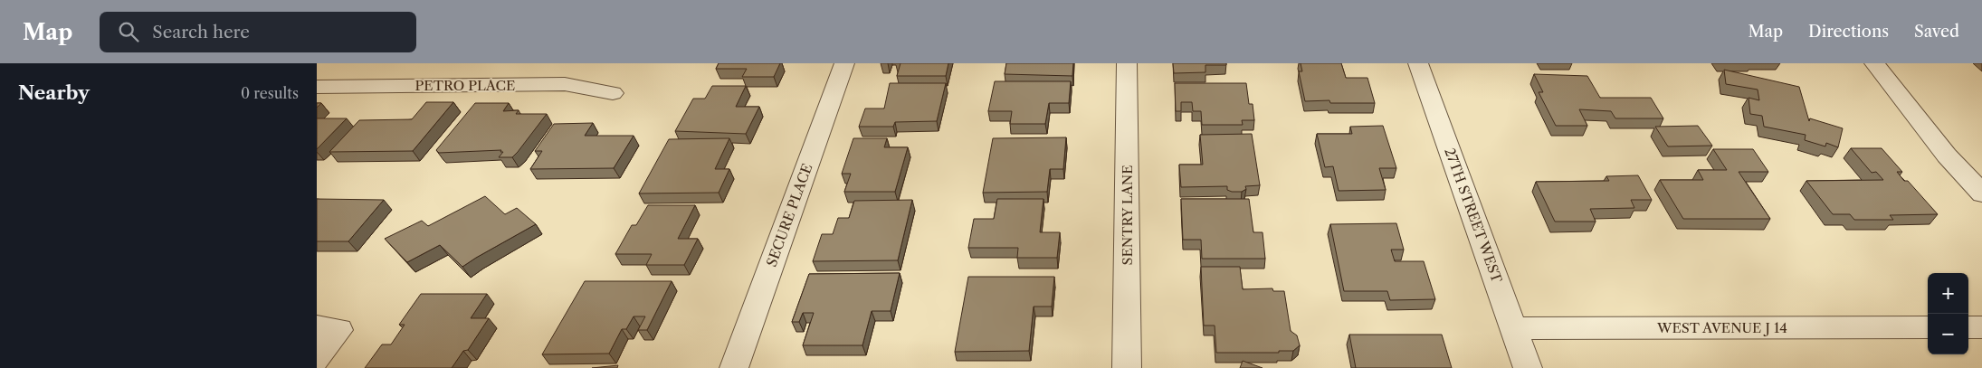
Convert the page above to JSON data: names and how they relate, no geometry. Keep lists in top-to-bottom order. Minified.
{"streets":{"street":["PETRO PLACE","SECURE PLACE","SENTRY LANE","27TH STREET WEST","WEST AVENUE J 14"]},"crossings":[["27TH STREET WEST","WEST AVENUE J 14"]],"page":{"header":"Map","search":"Search here","nav":["Map","Directions","Saved"],"heading":["Nearby","0 results"],"map_buttons":["+","−"]}}
